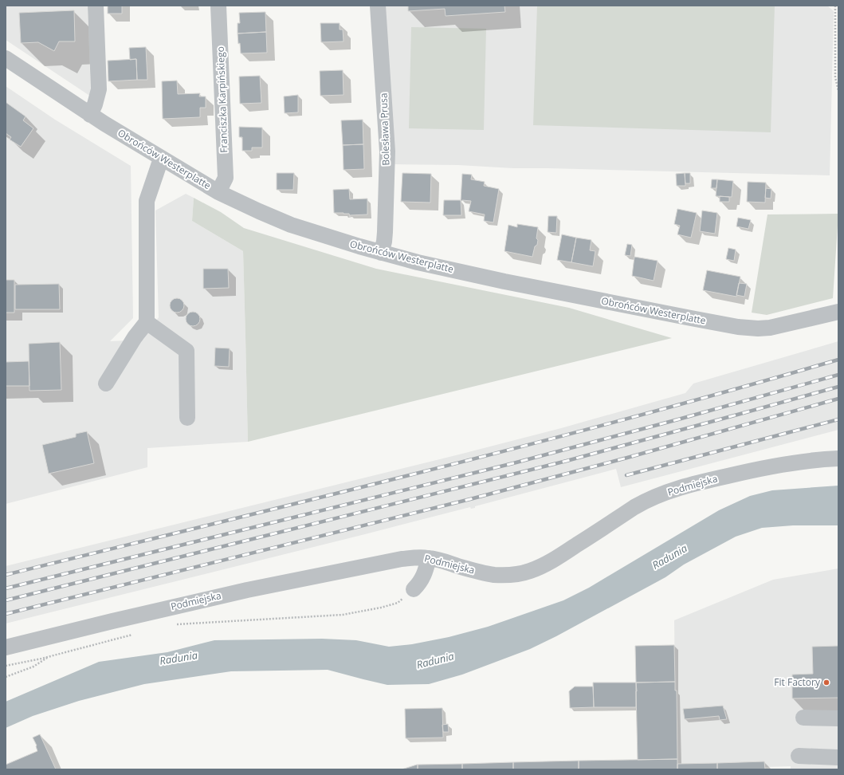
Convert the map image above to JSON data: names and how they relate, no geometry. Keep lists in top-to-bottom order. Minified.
{"streets":{"street":["Franciszka Karpińskiego","Bolesława Prusa","Obrońców Westerplatte","Podmiejska"]},"crossings":[["Franciszka Karpińskiego","Obrońców Westerplatte"],["Bolesława Prusa","Obrońców Westerplatte"]],"water":["Radunia"],"places":["Fit Factory"]}
